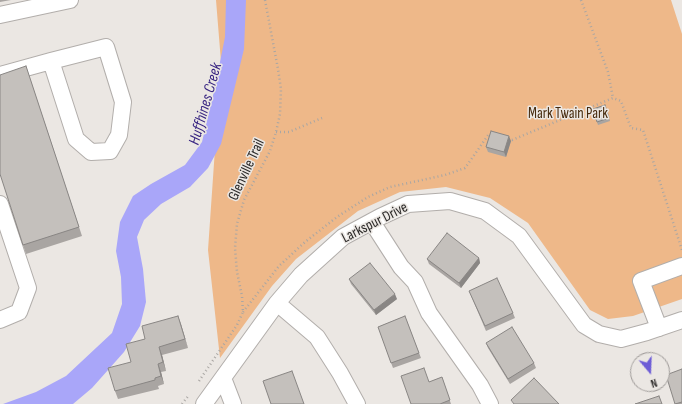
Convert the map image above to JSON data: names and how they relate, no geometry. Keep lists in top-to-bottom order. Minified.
{"streets":{"street":["Larkspur Drive"],"path":["Glenville Trail"]},"water":["Huffhines Creek"],"parks":["Mark Twain Park"],"north":"bottom"}
